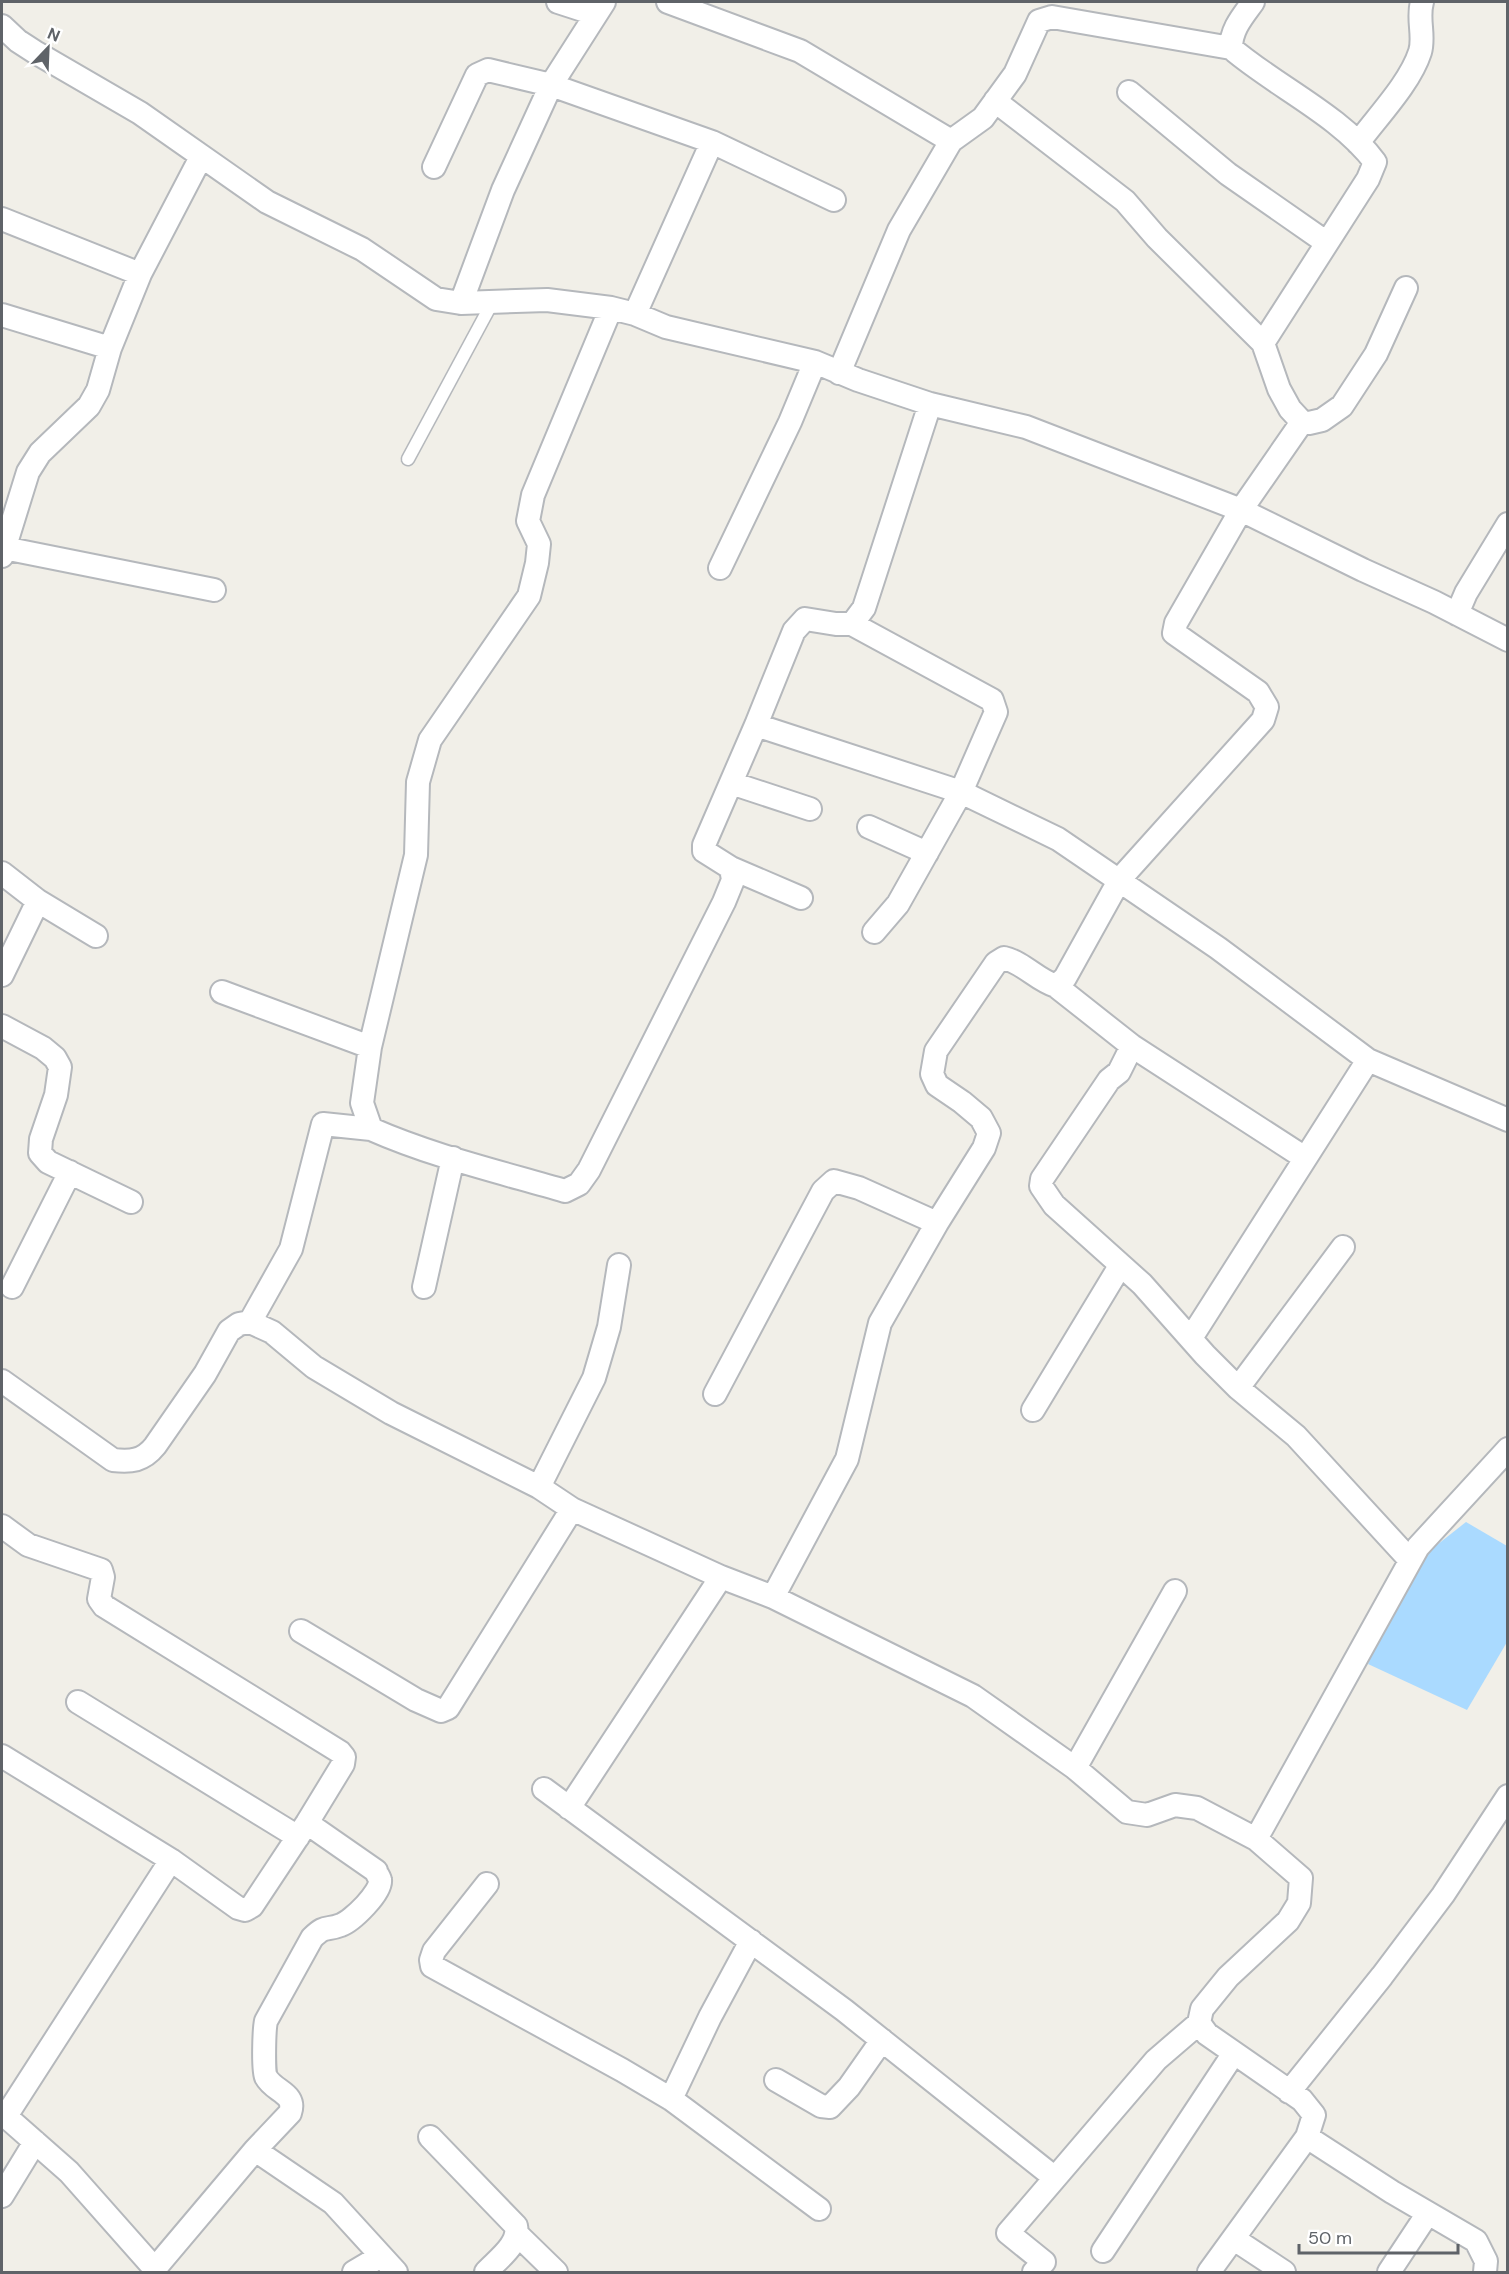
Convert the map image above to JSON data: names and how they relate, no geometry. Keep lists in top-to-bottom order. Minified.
{"scale_bar":"50 m","north":"top right"}
